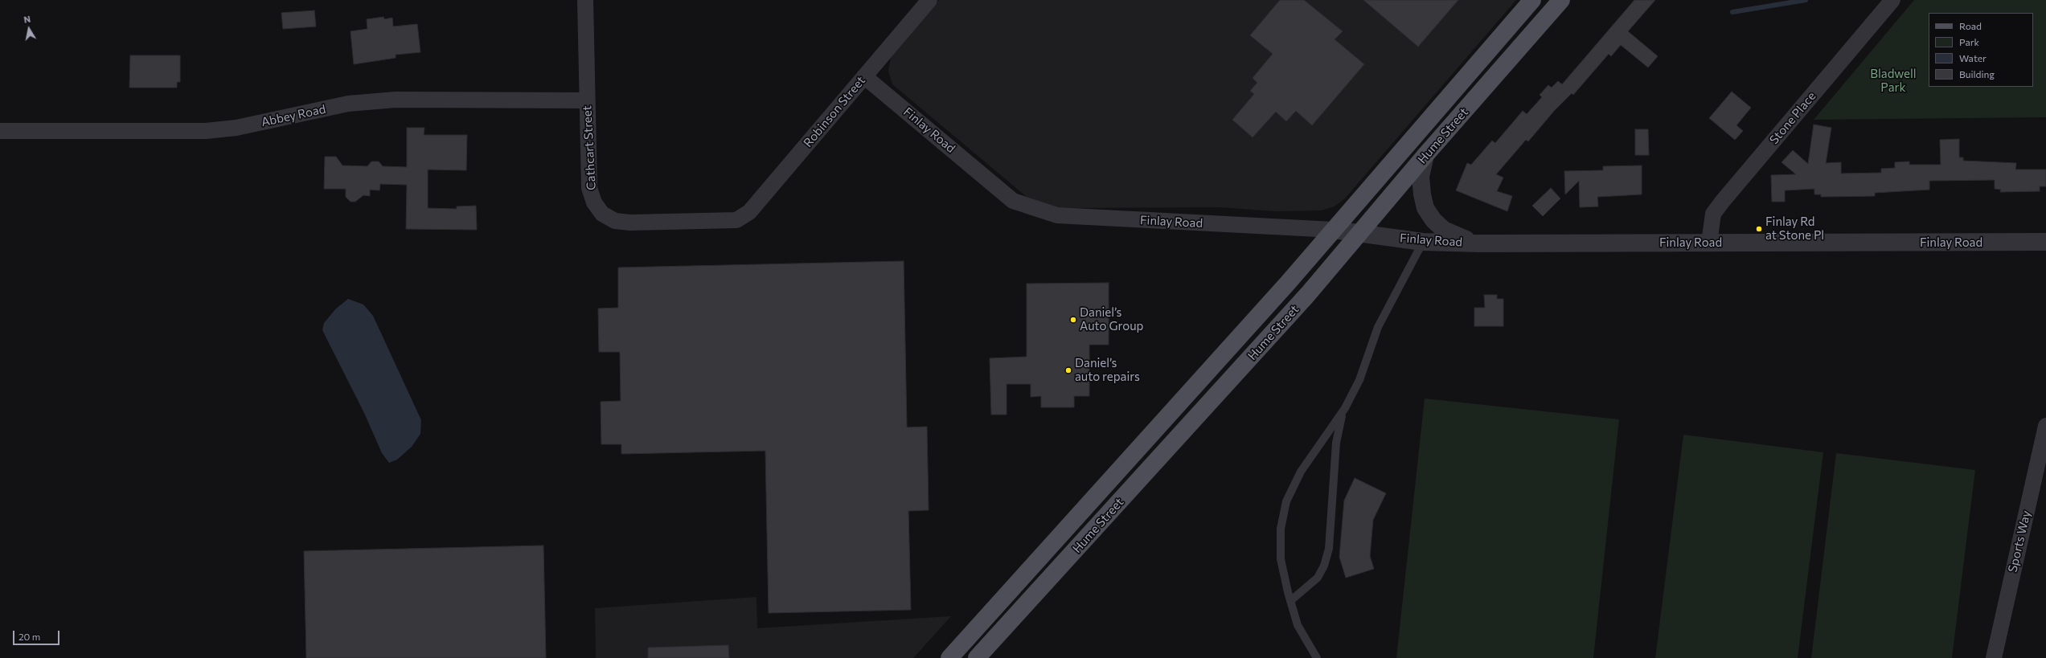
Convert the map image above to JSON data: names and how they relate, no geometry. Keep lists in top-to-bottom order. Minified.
{"streets":{"main road":["Hume Street"],"street":["Robinson Street","Abbey Road","Stone Place","Finlay Road","Cathcart Street","Sports Way"]},"crossings":[["Robinson Street","Finlay Road"],["Robinson Street","Cathcart Street"],["Abbey Road","Cathcart Street"],["Stone Place","Finlay Road"],["Finlay Road","Hume Street"]],"parks":["Bladwell Park"],"places":["Finlay Rd at Stone Pl","Daniel’s Auto Group","Daniel’s auto repairs"],"legend":["Road","Park","Water","Building"],"scale_bar":"20 m","north":"top"}
